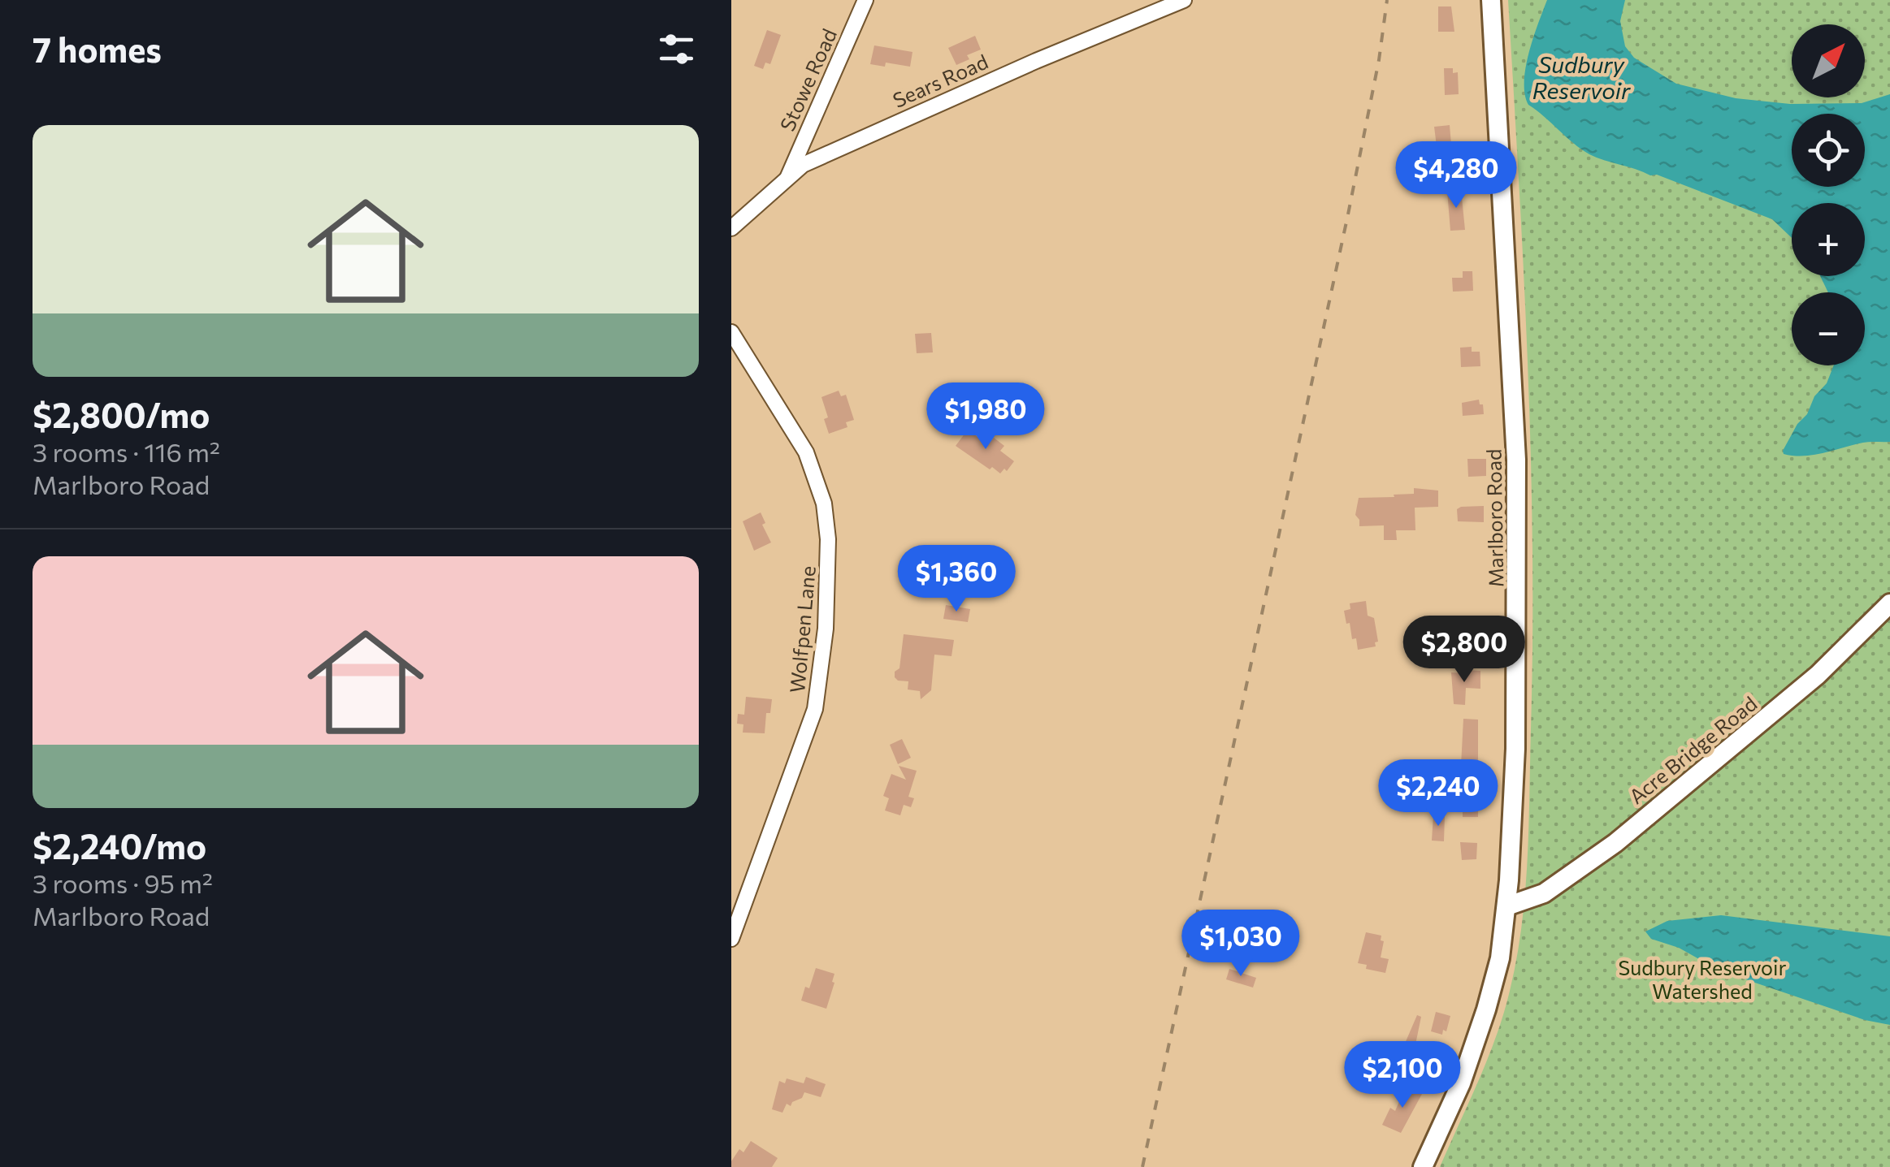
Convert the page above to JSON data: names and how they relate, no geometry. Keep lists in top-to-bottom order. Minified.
{"streets":{"main road":["Marlboro Road","Acre Bridge Road"],"street":["Stowe Road","Sears Road","Wolfpen Lane"]},"crossings":[["Stowe Road","Sears Road"],["Marlboro Road","Acre Bridge Road"]],"water":["Sudbury Reservoir"],"parks":["Sudbury Reservoir Watershed"],"north":"top right","page":{"heading":"7 homes","map_buttons":["+","−"],"list":[{"name":"$2,800/mo","note":"3 rooms · 116 m² · Marlboro Road"},{"name":"$2,240/mo","note":"3 rooms · 95 m² · Marlboro Road"}],"price":["$4,280","$1,980","$1,360","$2,800","$2,240","$1,030","$2,100"]}}
